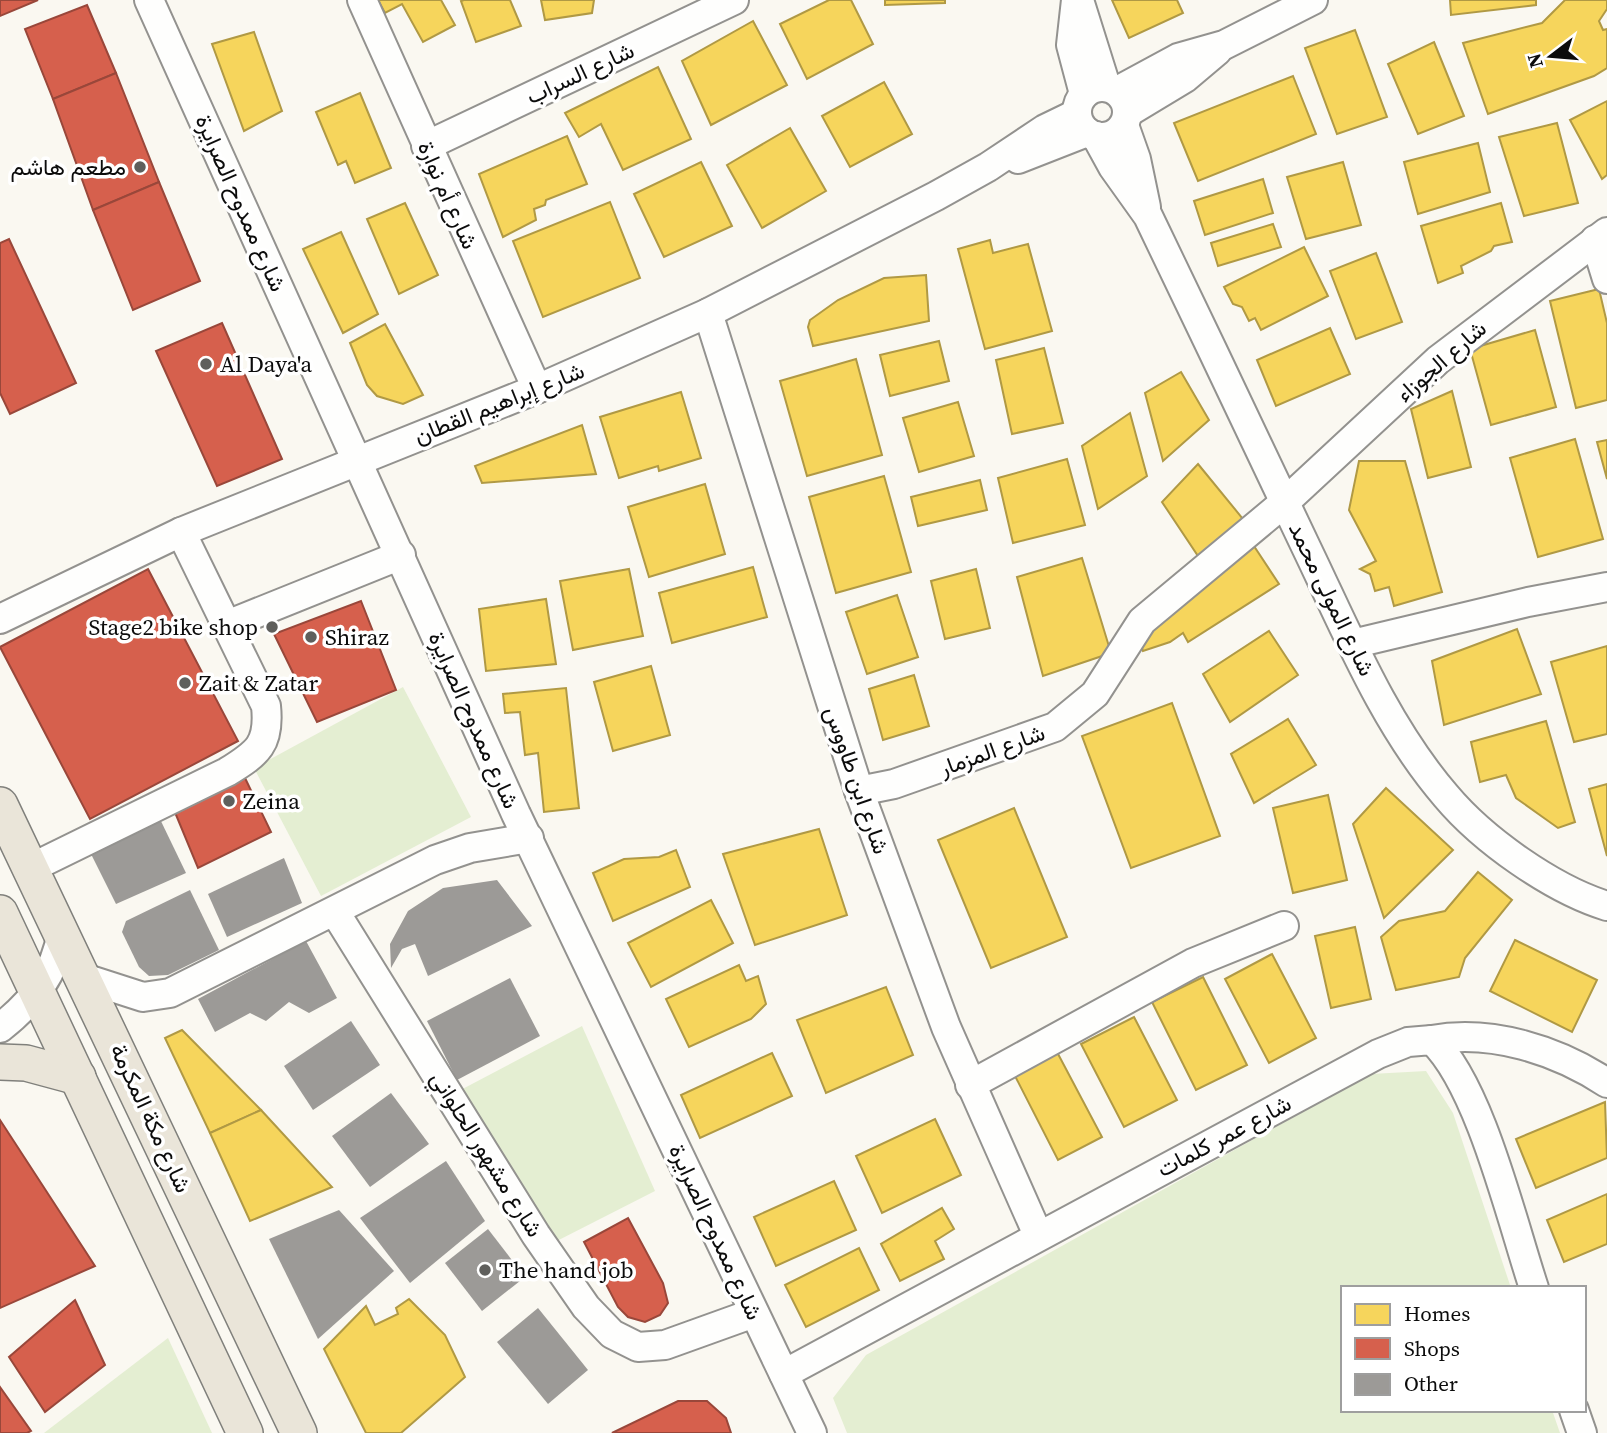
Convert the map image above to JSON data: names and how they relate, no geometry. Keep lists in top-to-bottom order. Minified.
{"streets":{"main road":["شارع مكة المكرمة"],"street":["شارع السراب","شارع أم نوارة","شارع ممدوح الصرايرة","شارع الجوزاء","شارع إبراهيم القطان","شارع المولى محمد","شارع المزمار","شارع ابن طاووس","شارع عمر كلمات","شارع مشهور الحلواني"]},"crossings":[["شارع السراب","شارع أم نوارة"],["شارع أم نوارة","شارع إبراهيم القطان"],["شارع ممدوح الصرايرة","شارع إبراهيم القطان"],["شارع ممدوح الصرايرة","شارع عمر كلمات"],["شارع ممدوح الصرايرة","شارع مشهور الحلواني"],["شارع الجوزاء","شارع المولى محمد"],["شارع الجوزاء","شارع المزمار"],["شارع إبراهيم القطان","شارع المولى محمد"],["شارع إبراهيم القطان","شارع ابن طاووس"],["شارع المولى محمد","شارع المزمار"],["شارع المزمار","شارع ابن طاووس"],["شارع ابن طاووس","شارع عمر كلمات"]],"places":["مطعم هاشم","Al Daya'a","Stage2 bike shop","Shiraz","Zait & Zatar","Zeina","The hand job"],"legend":["Homes","Shops","Other"],"north":"left"}
